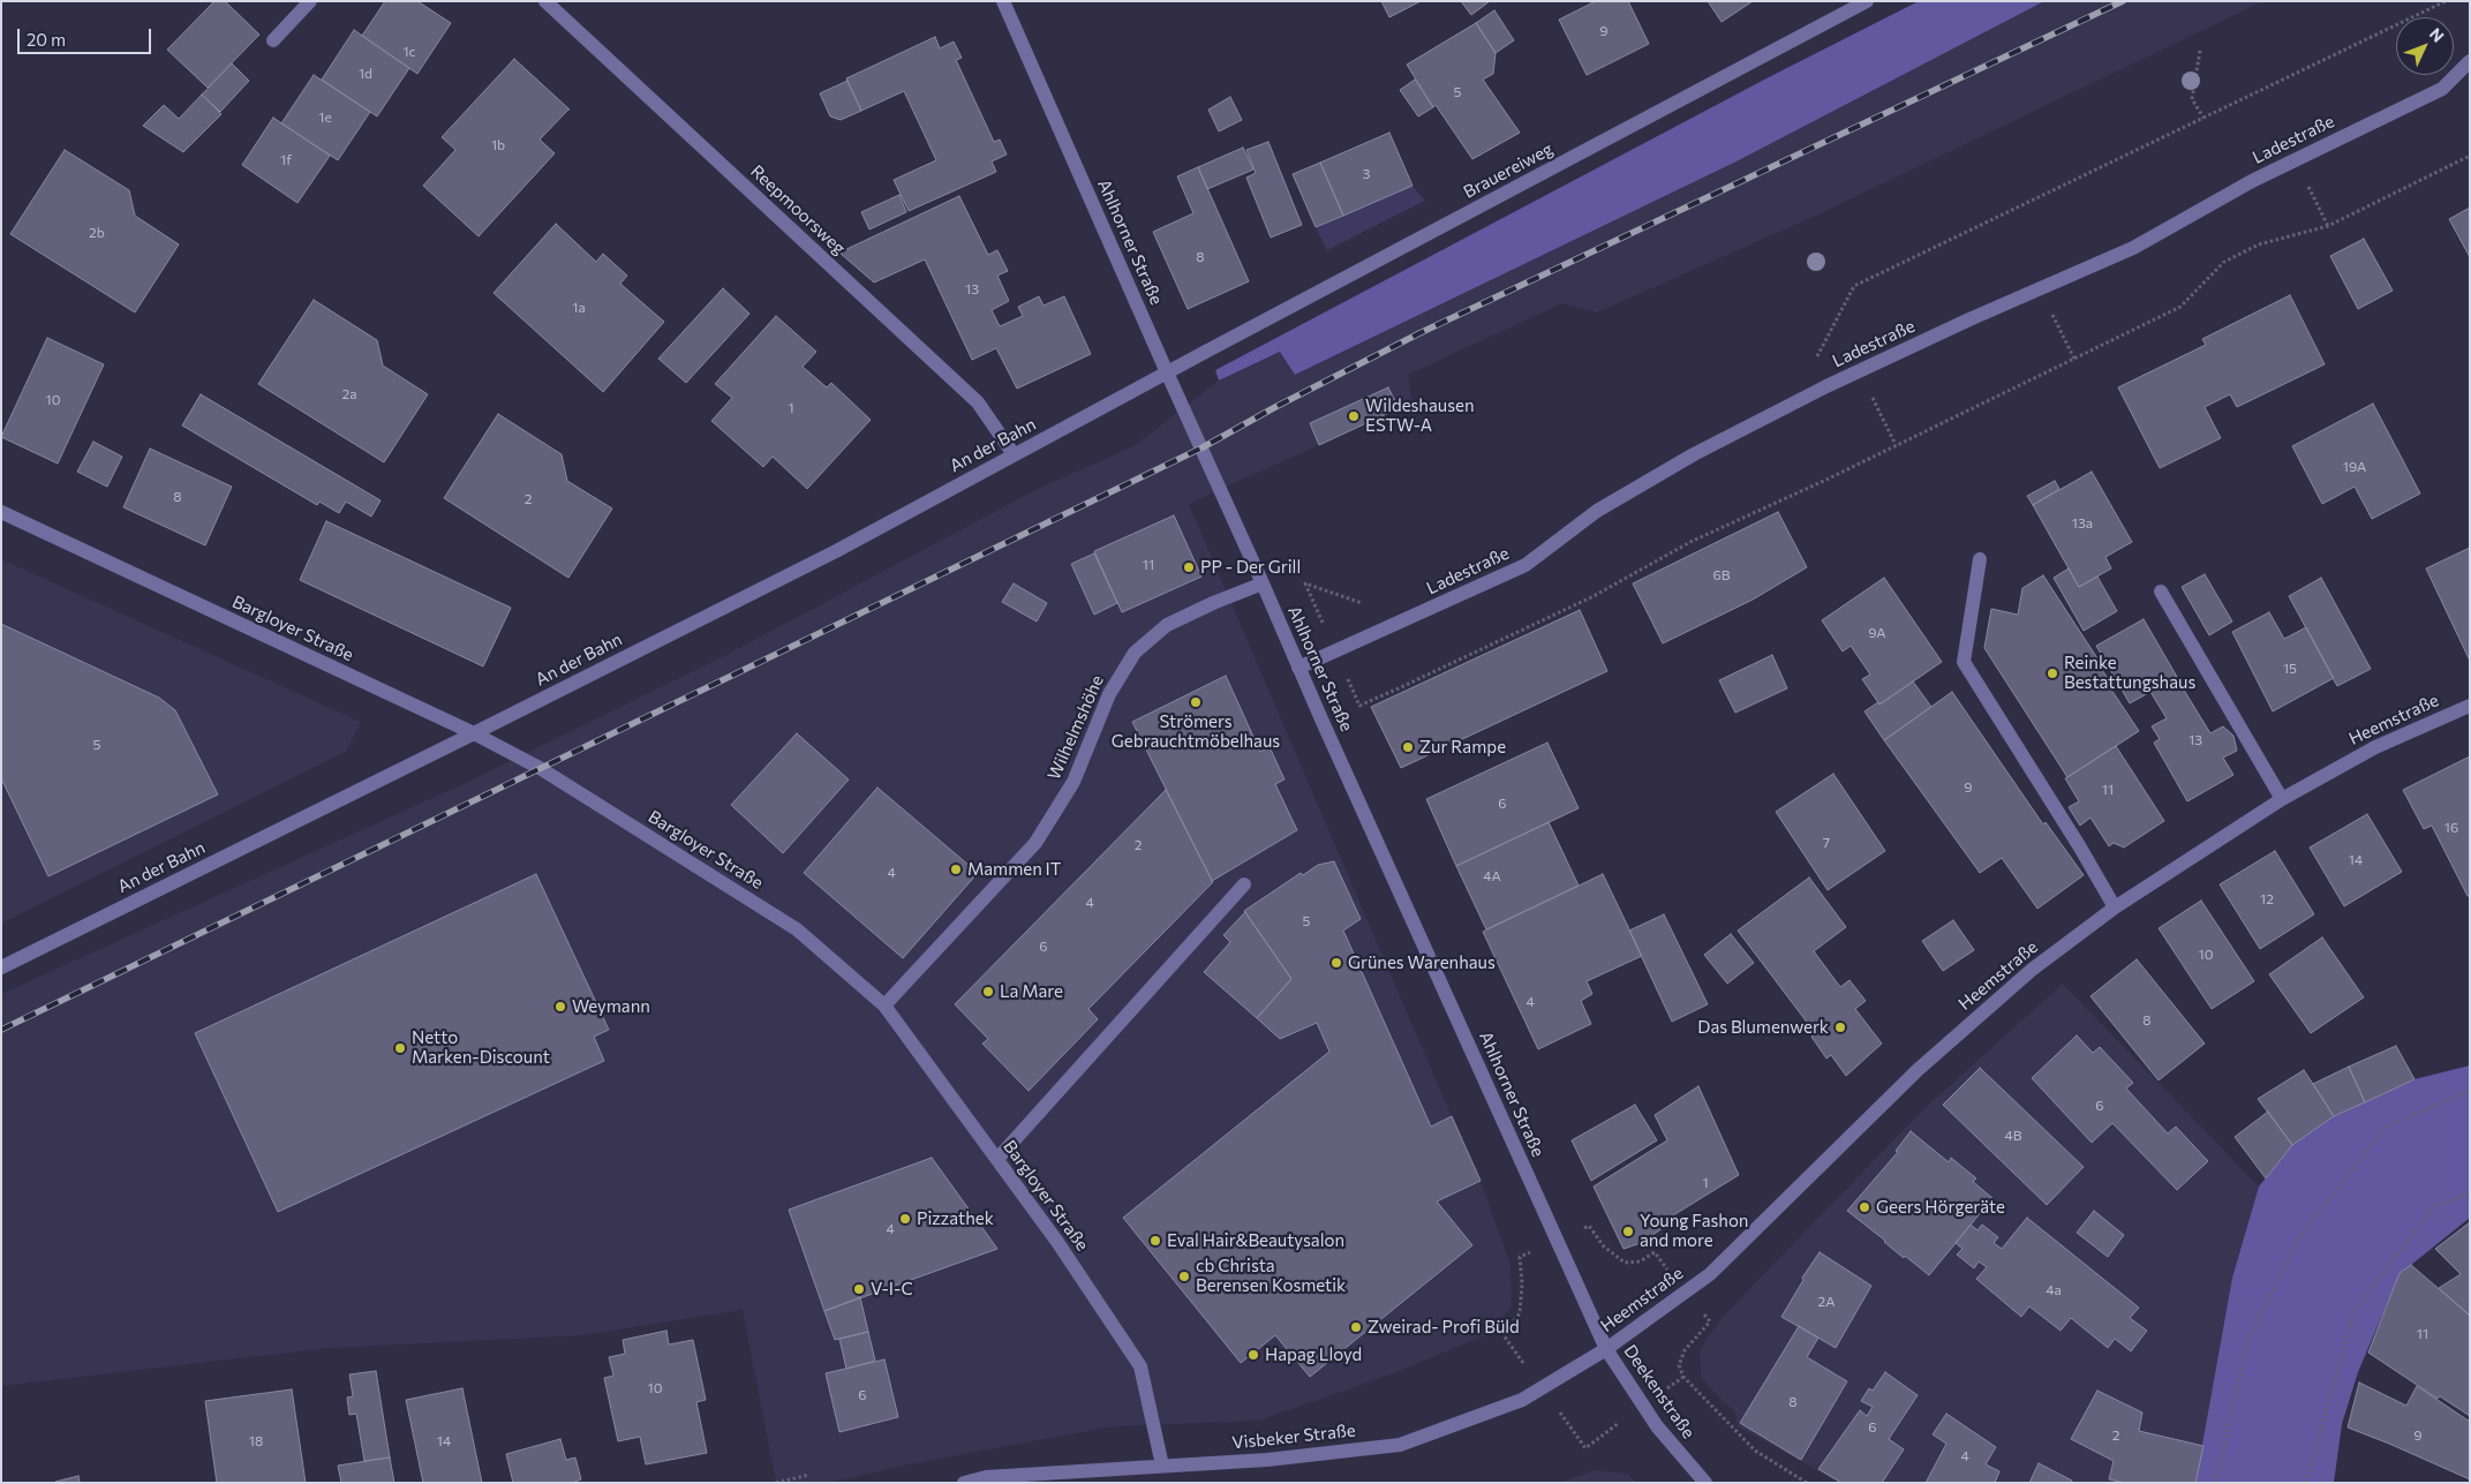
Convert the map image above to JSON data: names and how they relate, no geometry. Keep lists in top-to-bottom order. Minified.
{"streets":{"street":["Ladestraße","Brauereiweg","Reepmoorsweg","Ahlhorner Straße","An der Bahn","Bargloyer Straße","Heemstraße","Wilhelmshöhe","Deekenstraße","Visbeker Straße"]},"crossings":[["Ladestraße","Ahlhorner Straße"],["Brauereiweg","Ahlhorner Straße"],["Brauereiweg","An der Bahn"],["Reepmoorsweg","An der Bahn"],["Ahlhorner Straße","An der Bahn"],["Ahlhorner Straße","Heemstraße"],["Ahlhorner Straße","Wilhelmshöhe"],["Ahlhorner Straße","Deekenstraße"],["Ahlhorner Straße","Visbeker Straße"],["An der Bahn","Bargloyer Straße"],["Bargloyer Straße","Wilhelmshöhe"],["Bargloyer Straße","Visbeker Straße"],["Heemstraße","Deekenstraße"],["Heemstraße","Visbeker Straße"],["Deekenstraße","Visbeker Straße"]],"places":["Wildeshausen ESTW-A","PP - Der Grill","Reinke Bestattungshaus","Strömers Gebrauchtmöbelhaus","Zur Rampe","Mammen IT","Grünes Warenhaus","La Mare","Weymann","Das Blumenwerk","Netto Marken-Discount","Geers Hörgeräte","Pizzathek","Young Fashon and more","Eval Hair&Beautysalon","cb Christa Berensen Kosmetik","V-I-C","Zweirad- Profi Büld","Hapag Lloyd"],"house_numbers":["9","1c","1d","5","1e","1b","1f","3","2b","8","13","1a","2a","10","1","19A","8","2","13a","11","6B","9A","15","13","5","9","11","6","16","7","2","14","4","4A","12","4","5","6","10","4","8","6","4B","1","4","4a","2A","11","10","6","8","6","2","9","18","14","4"],"scale_bar":"20 m","north":"top right"}
